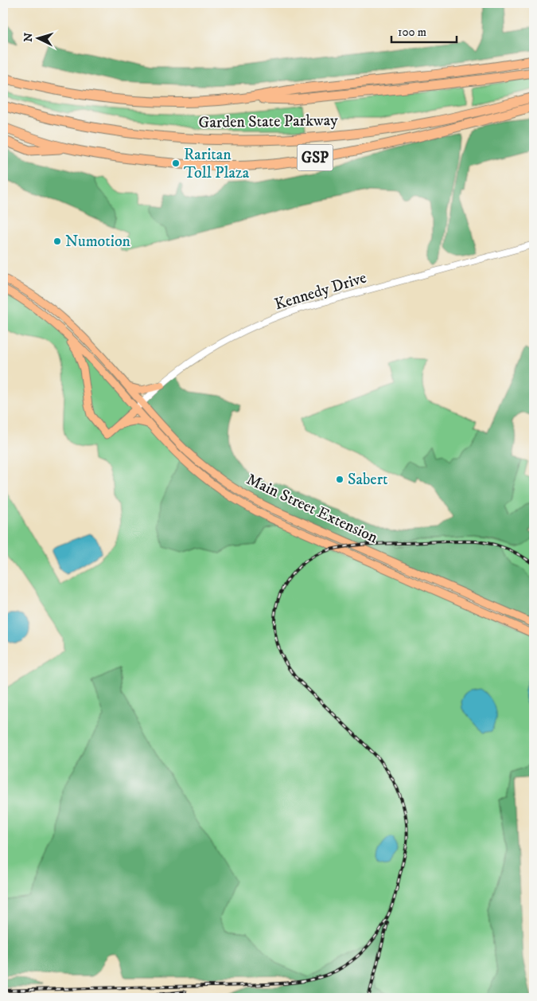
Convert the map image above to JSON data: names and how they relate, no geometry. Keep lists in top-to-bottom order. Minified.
{"streets":{"highway":["Garden State Parkway","GSP"],"main road":["Main Street Extension"],"street":["Kennedy Drive"]},"crossings":[["Kennedy Drive","Main Street Extension"]],"places":["Raritan Toll Plaza","Numotion","Sabert"],"scale_bar":"100 m","north":"left"}
